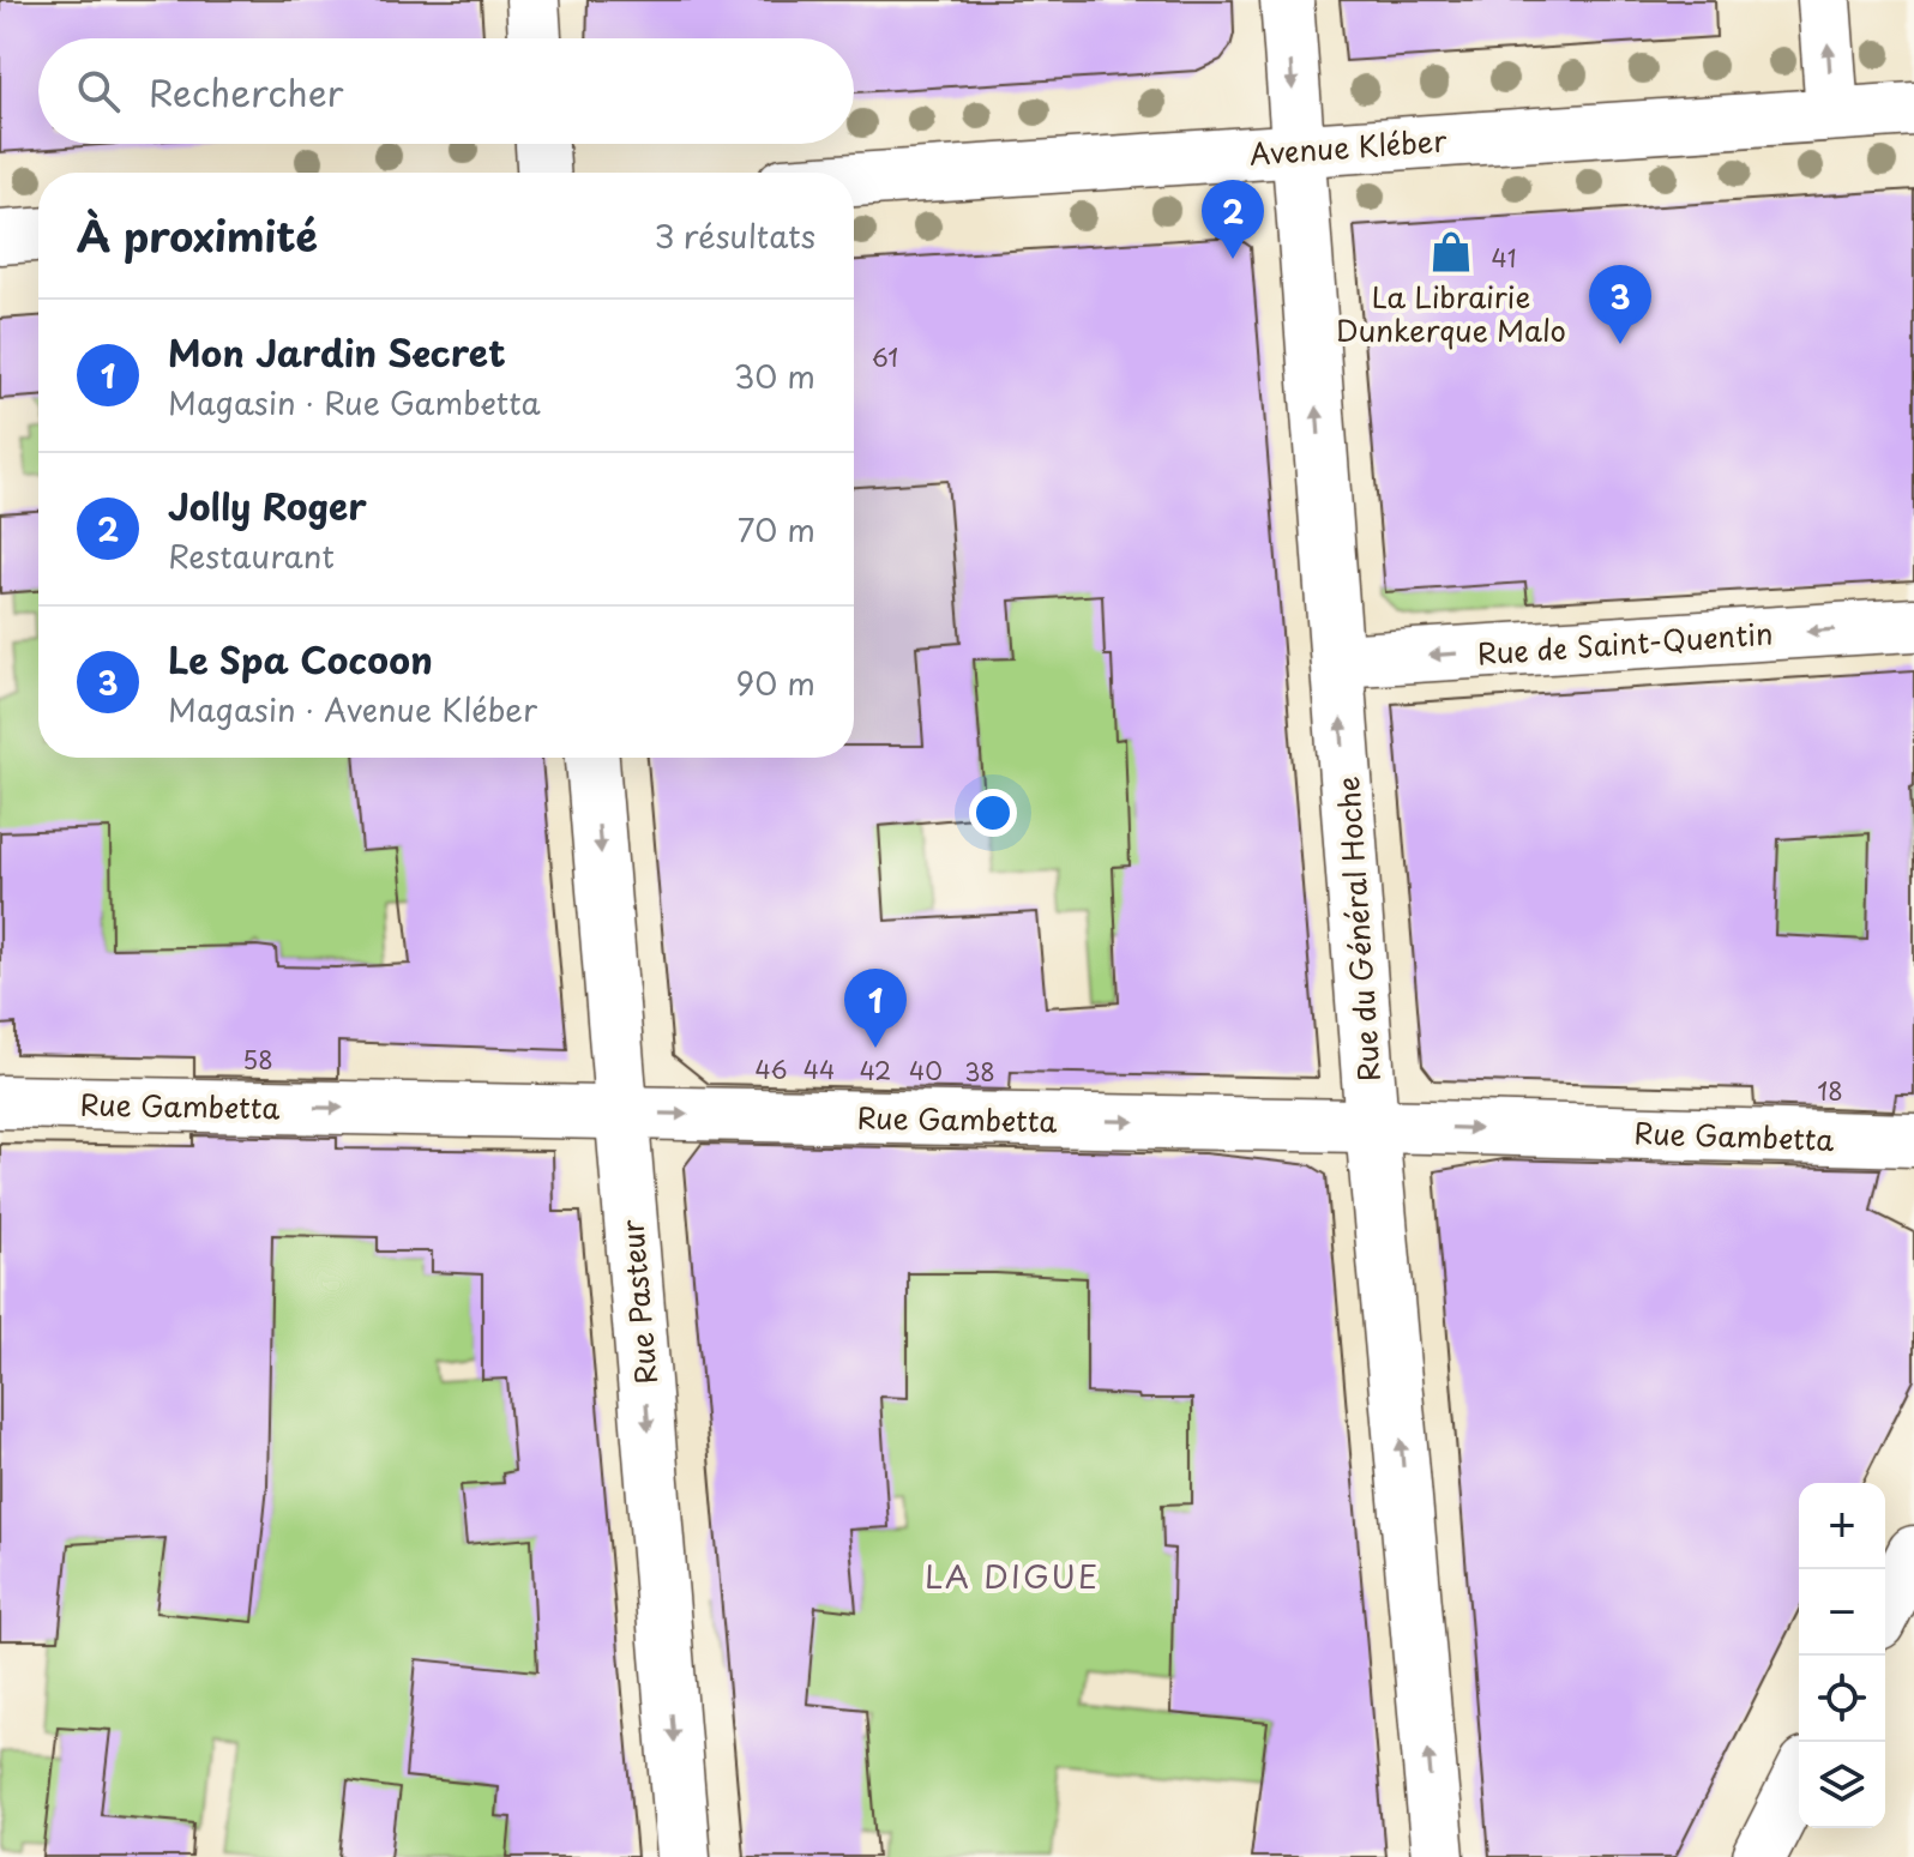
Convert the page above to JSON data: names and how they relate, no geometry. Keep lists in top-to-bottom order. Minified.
{"streets":{"street":["Avenue Kléber","Rue de Saint-Quentin","Rue du Général Hoche","Rue Gambetta","Rue Pasteur"]},"crossings":[["Avenue Kléber","Rue du Général Hoche"],["Rue de Saint-Quentin","Rue du Général Hoche"],["Rue du Général Hoche","Rue Gambetta"],["Rue Gambetta","Rue Pasteur"]],"one_way":["Rue de Saint-Quentin","Rue du Général Hoche","Rue Gambetta","Rue Pasteur"],"districts":["LA DIGUE"],"places":{"shop":["La Librairie Dunkerque Malo"]},"house_numbers":["41","61","58","46","44","42","40","38","18"],"page":{"search":"Rechercher","heading":["À proximité","3 résultats"],"pins":["2","3","1"],"list":[{"mark":"1","name":"Mon Jardin Secret","note":"Magasin · Rue Gambetta","value":"30 m"},{"mark":"2","name":"Jolly Roger","note":"Restaurant","value":"70 m"},{"mark":"3","name":"Le Spa Cocoon","note":"Magasin · Avenue Kléber","value":"90 m"}],"map_buttons":["+","−"]}}
